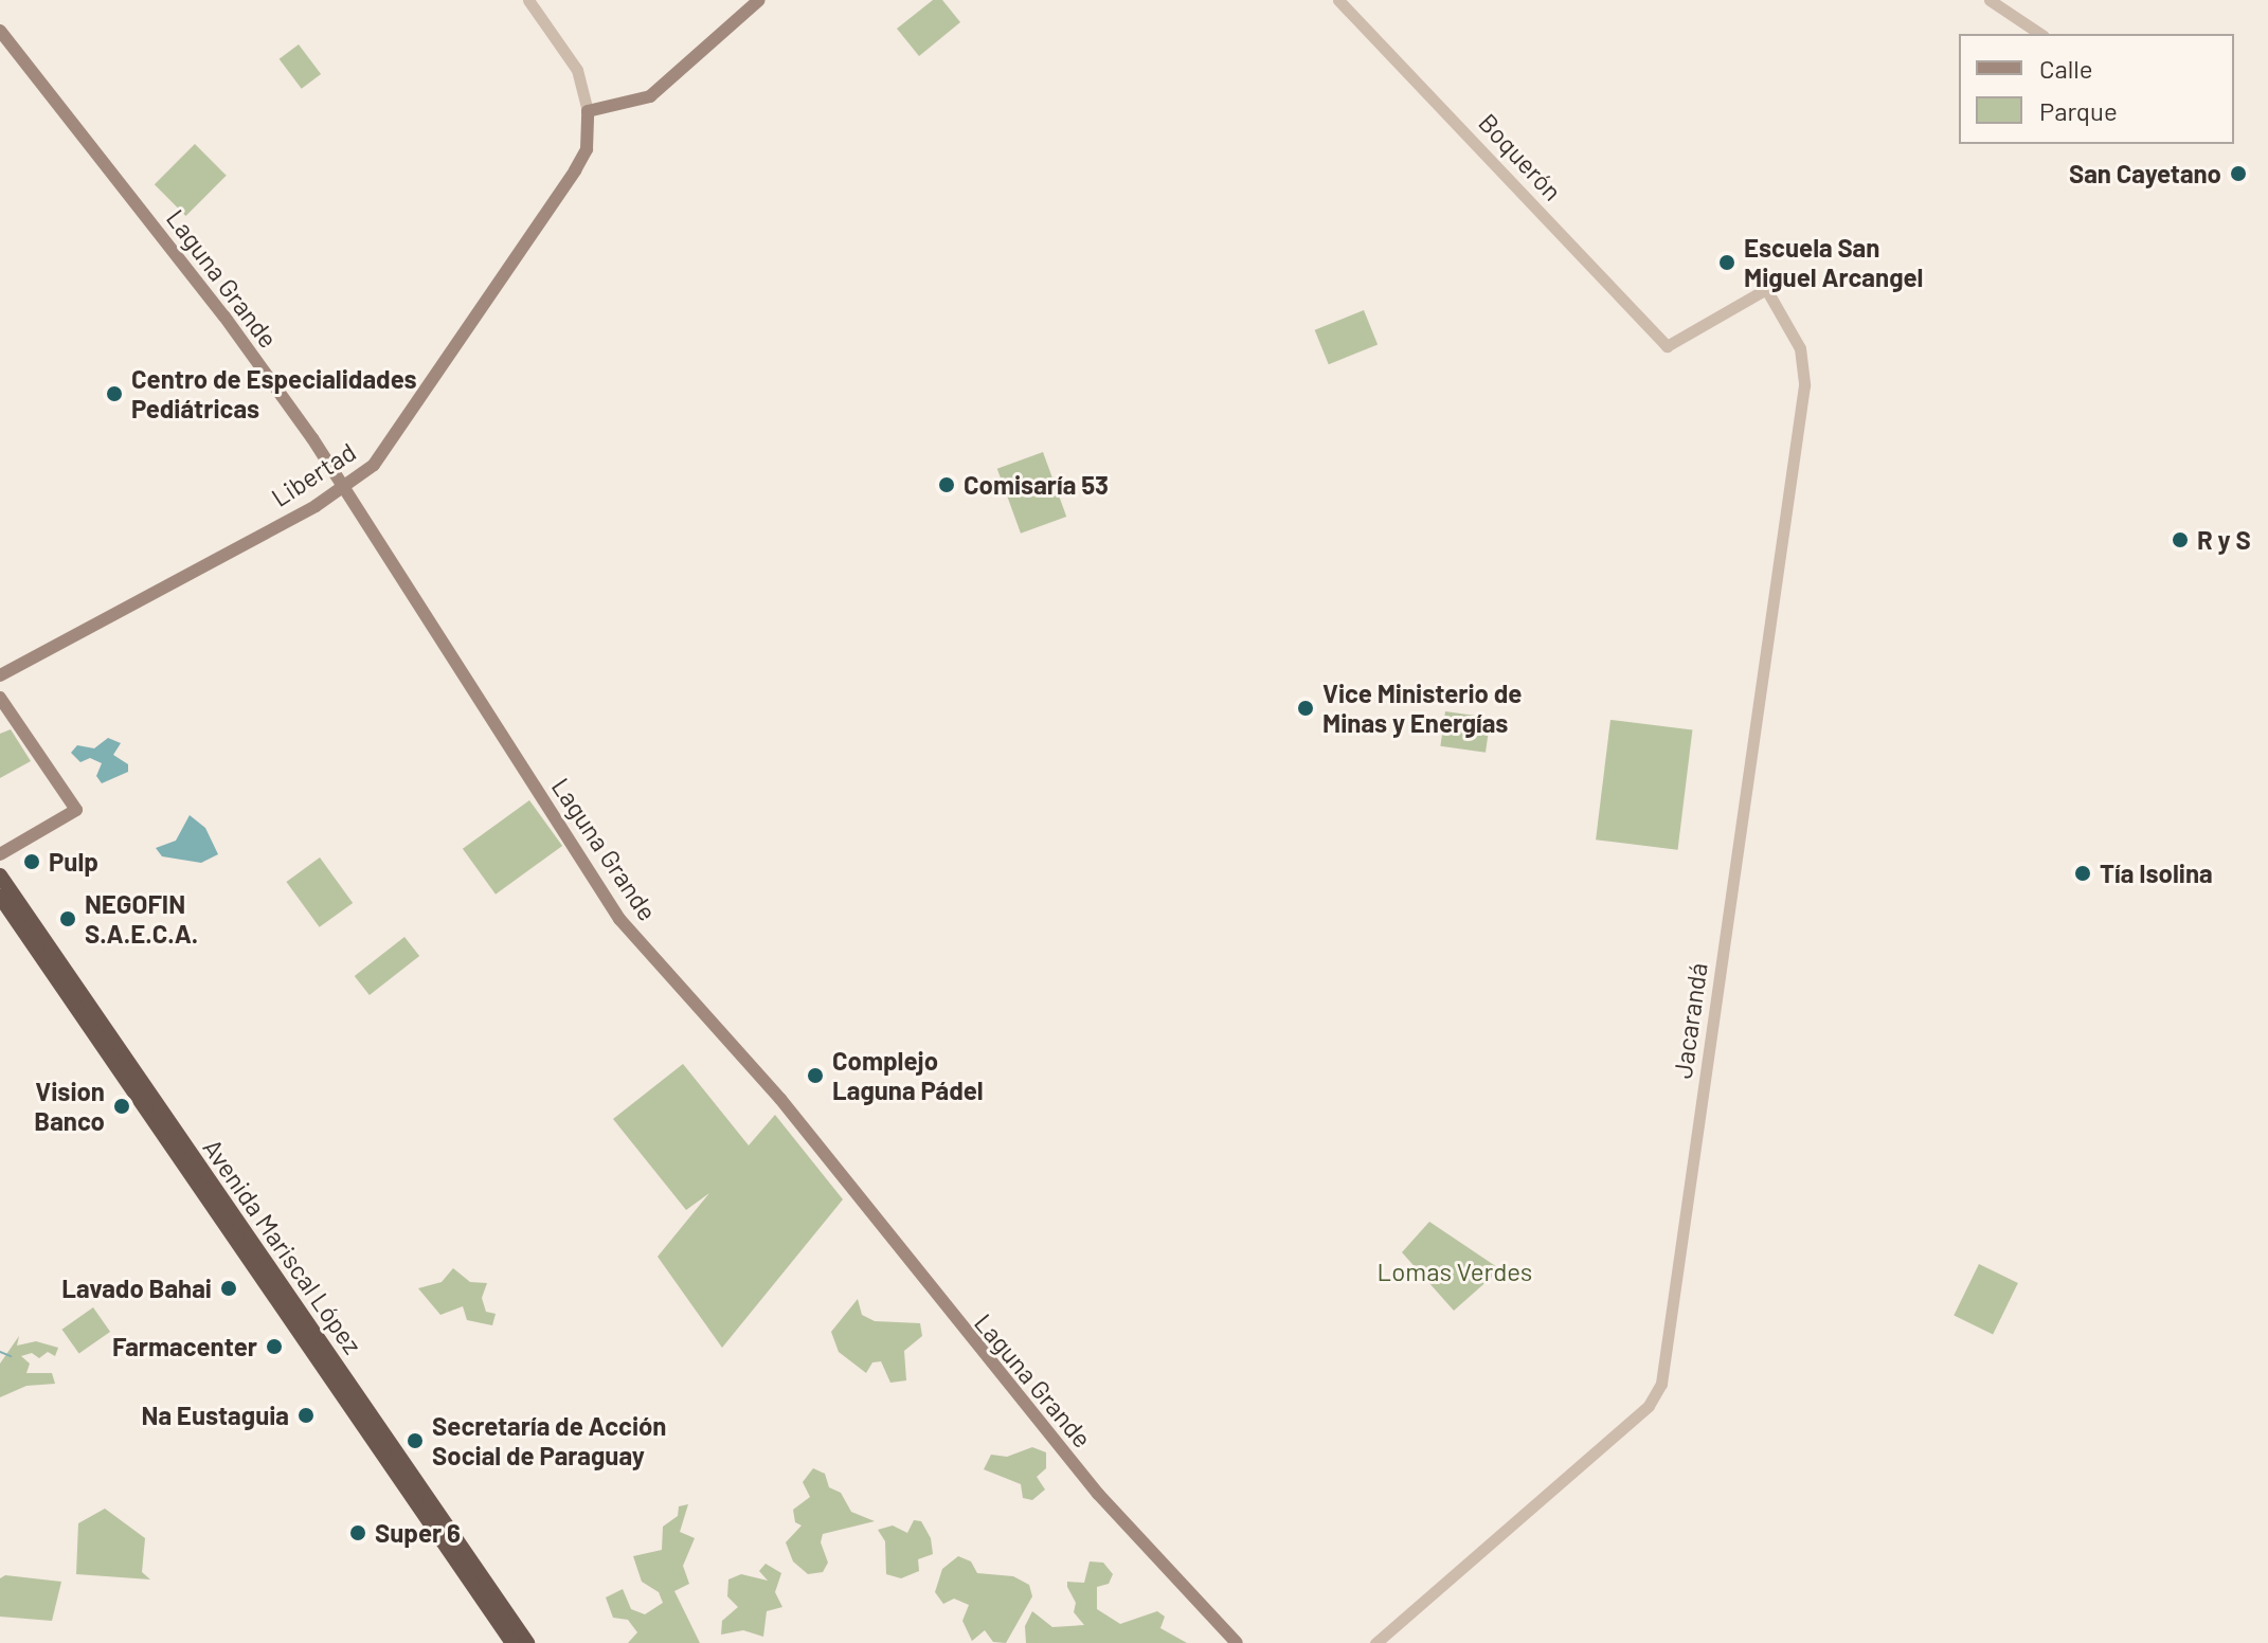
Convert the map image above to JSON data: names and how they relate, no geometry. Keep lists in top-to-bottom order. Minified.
{"streets":{"highway":["Avenida Mariscal López"],"main road":["Laguna Grande","Libertad"],"street":["Boquerón","Jacarandá"]},"crossings":[["Boquerón","Jacarandá"],["Laguna Grande","Libertad"]],"parks":["Lomas Verdes"],"places":["San Cayetano","Escuela San Miguel Arcangel","Centro de Especialidades Pediátricas","Comisaría 53","R y S","Vice Ministerio de Minas y Energías","Pulp","Tía Isolina","NEGOFIN S.A.E.C.A.","Complejo Laguna Pádel","Vision Banco","Lavado Bahai","Farmacenter","Na Eustaguia","Secretaría de Acción Social de Paraguay","Super 6"],"legend":["Calle","Parque"]}
